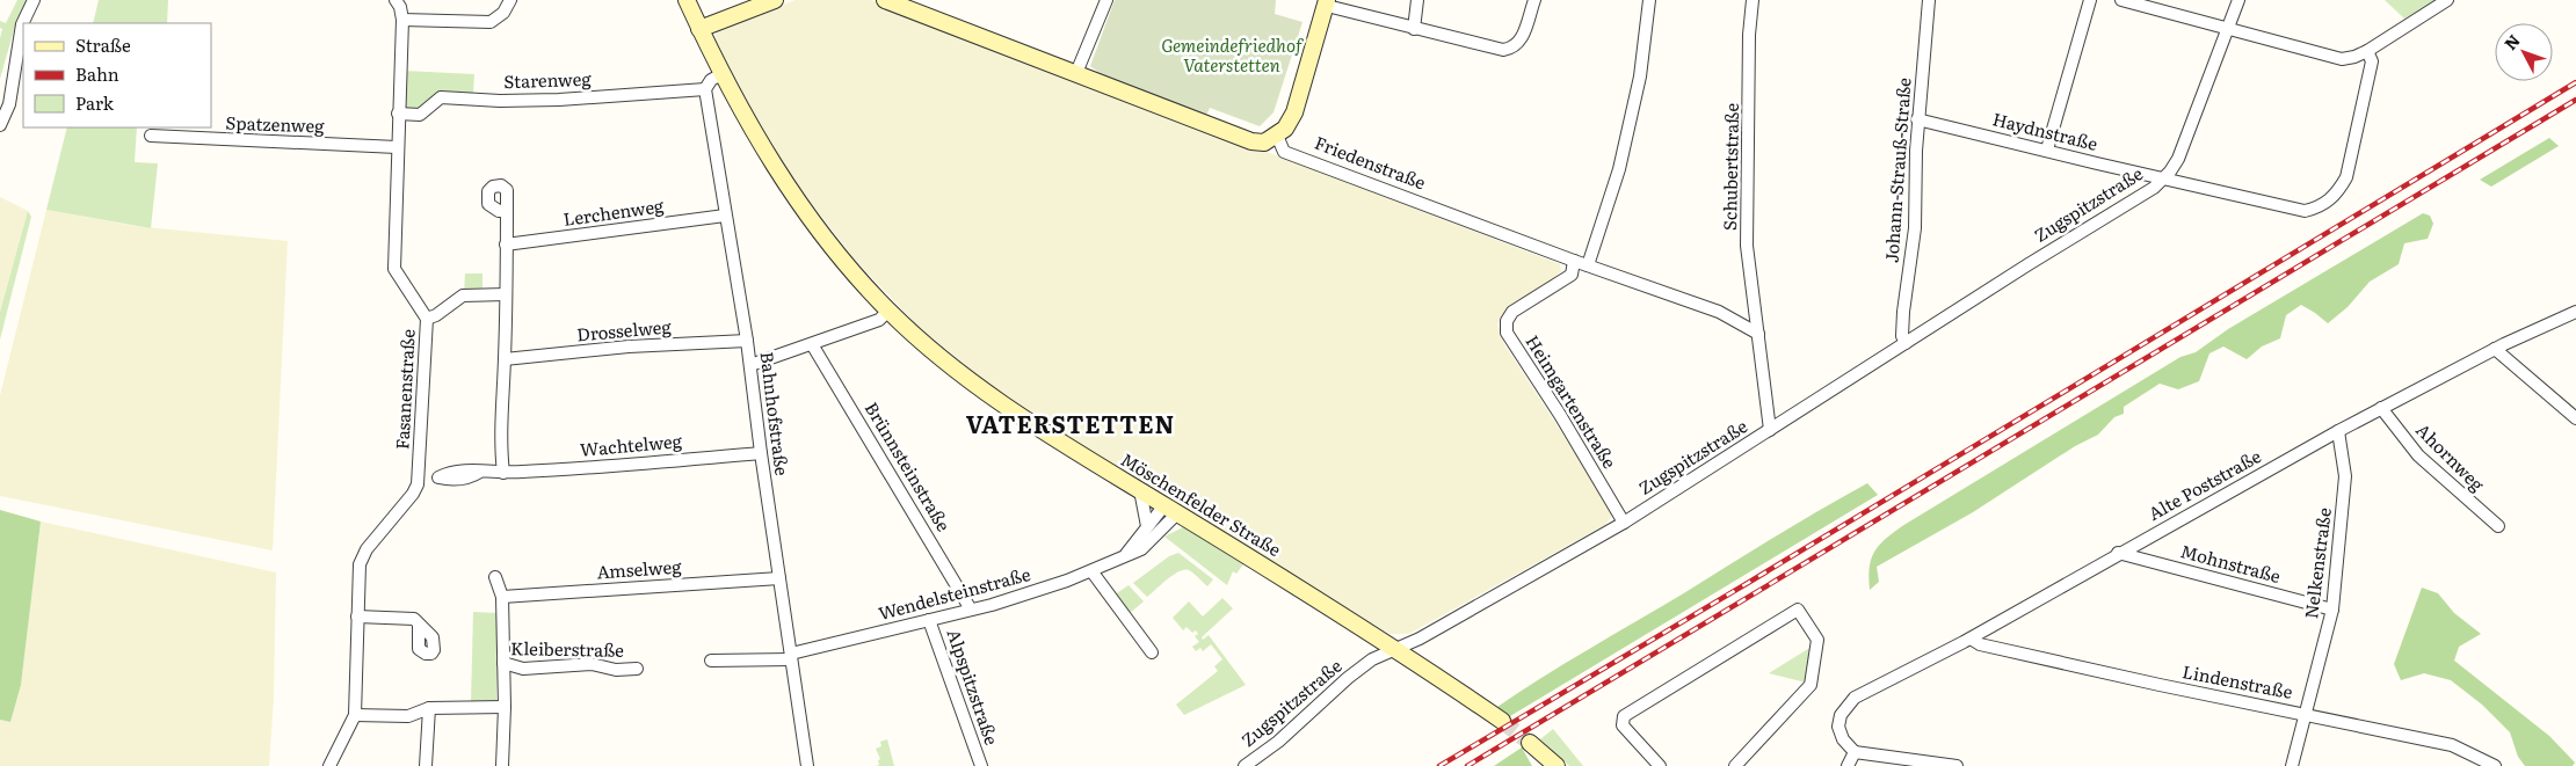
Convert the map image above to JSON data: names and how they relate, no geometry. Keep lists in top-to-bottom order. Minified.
{"streets":{"street":["Starenweg","Spatzenweg","Haydnstraße","Friedenstraße","Schubertstraße","Johann-Strauß-Straße","Zugspitzstraße","Lerchenweg","Drosselweg","Fasanenstraße","Heimgartenstraße","Bahnhofstraße","Wachtelweg","Ahornweg","Brünnsteinstraße","Alte Poststraße","Möschenfelder Straße","Nelkenstraße","Mohnstraße","Amselweg","Wendelsteinstraße","Kleiberstraße","Lindenstraße","Alpspitzstraße"]},"crossings":[["Starenweg","Fasanenstraße"],["Starenweg","Bahnhofstraße"],["Spatzenweg","Fasanenstraße"],["Haydnstraße","Johann-Strauß-Straße"],["Haydnstraße","Zugspitzstraße"],["Friedenstraße","Schubertstraße"],["Friedenstraße","Heimgartenstraße"],["Johann-Strauß-Straße","Zugspitzstraße"],["Zugspitzstraße","Heimgartenstraße"],["Zugspitzstraße","Möschenfelder Straße"],["Lerchenweg","Bahnhofstraße"],["Drosselweg","Bahnhofstraße"],["Fasanenstraße","Wachtelweg"],["Bahnhofstraße","Wachtelweg"],["Bahnhofstraße","Amselweg"],["Bahnhofstraße","Wendelsteinstraße"],["Ahornweg","Alte Poststraße"],["Brünnsteinstraße","Wendelsteinstraße"],["Alte Poststraße","Nelkenstraße"],["Alte Poststraße","Mohnstraße"],["Alte Poststraße","Lindenstraße"],["Möschenfelder Straße","Wendelsteinstraße"],["Nelkenstraße","Mohnstraße"],["Nelkenstraße","Lindenstraße"],["Wendelsteinstraße","Alpspitzstraße"]],"districts":["VATERSTETTEN"],"parks":["Gemeindefriedhof Vaterstetten"],"legend":["Straße","Bahn","Park"],"north":"top left"}
